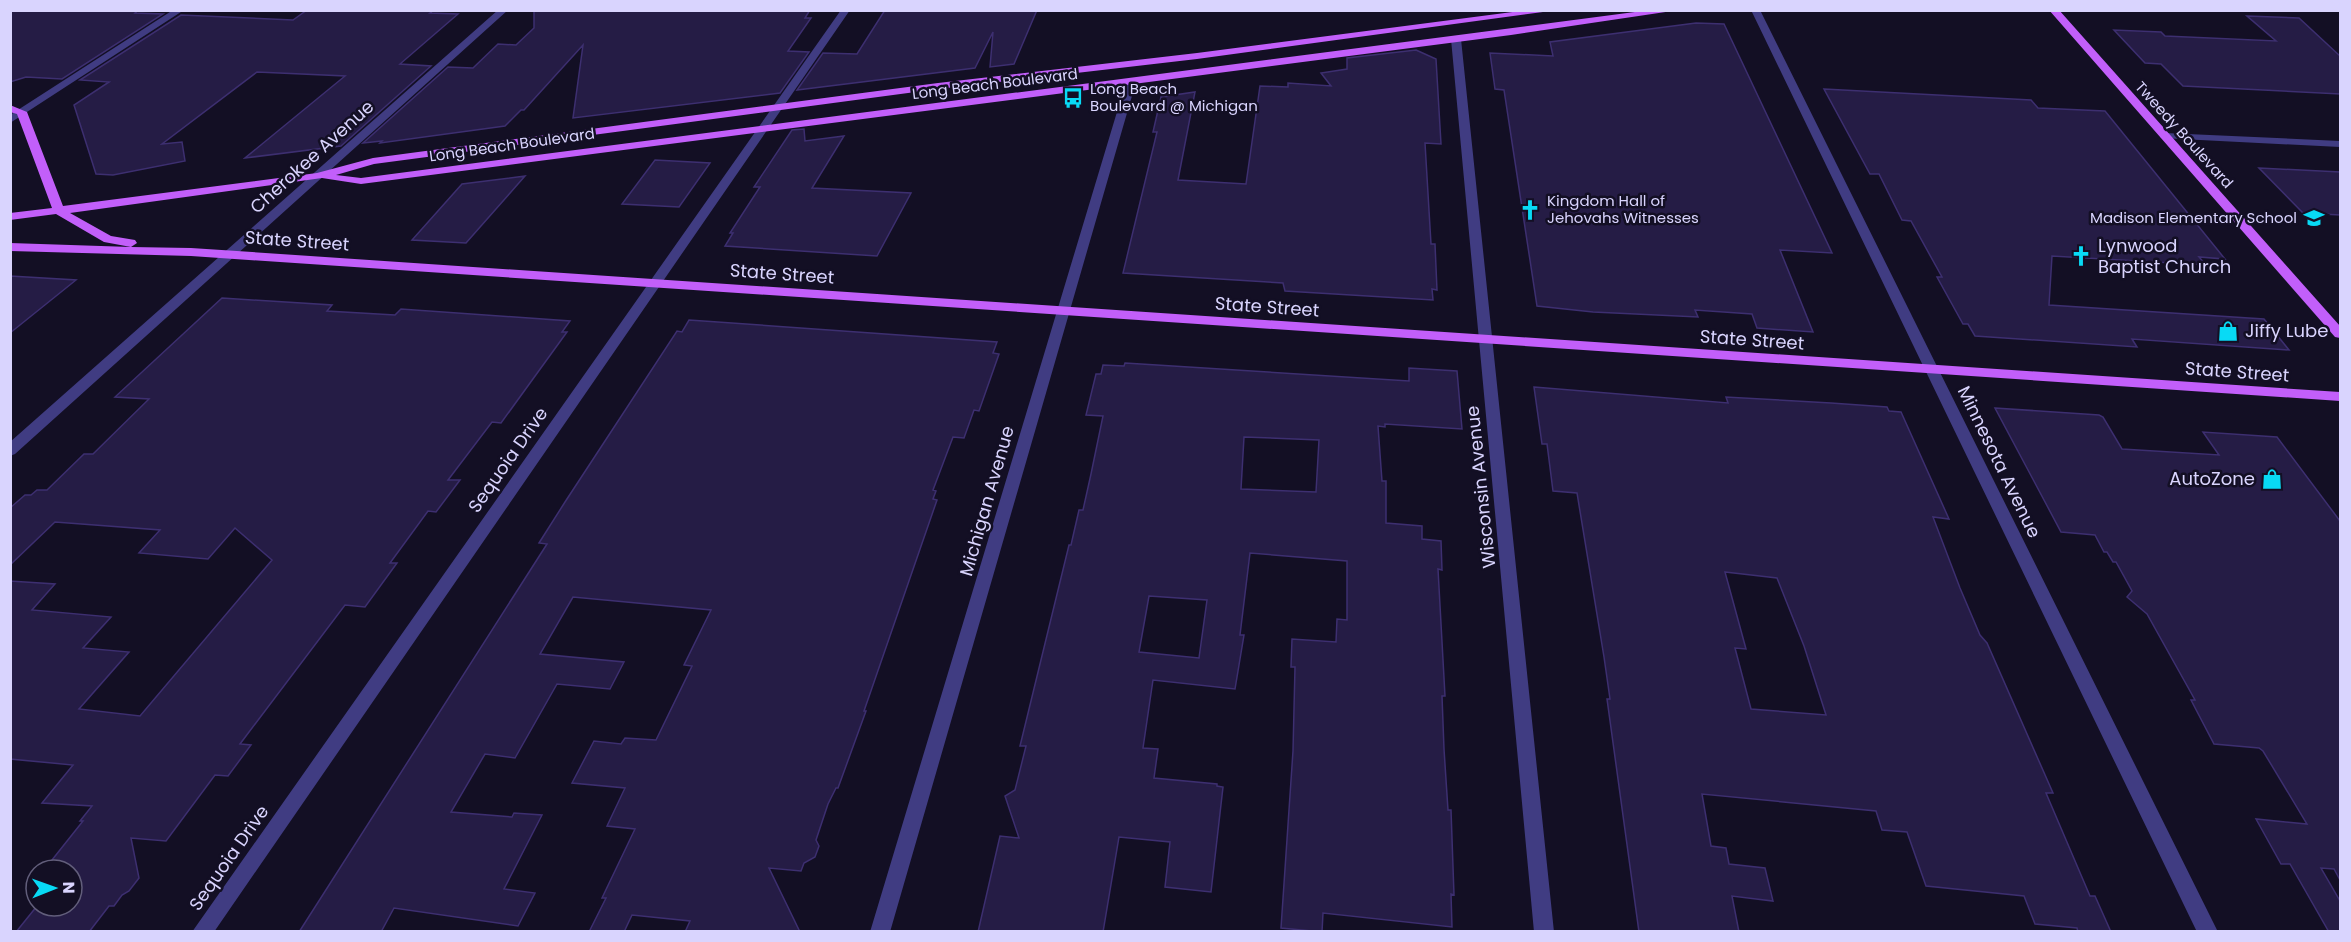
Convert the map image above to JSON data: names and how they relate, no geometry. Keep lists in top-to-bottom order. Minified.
{"streets":{"main road":["Long Beach Boulevard","Tweedy Boulevard","State Street"],"street":["Cherokee Avenue","Sequoia Drive","Minnesota Avenue","Wisconsin Avenue","Michigan Avenue"]},"crossings":[["Long Beach Boulevard","Cherokee Avenue"],["Long Beach Boulevard","State Street"],["Long Beach Boulevard","Sequoia Drive"],["Long Beach Boulevard","Wisconsin Avenue"],["Long Beach Boulevard","Michigan Avenue"],["Cherokee Avenue","State Street"],["State Street","Sequoia Drive"],["State Street","Minnesota Avenue"],["State Street","Wisconsin Avenue"],["State Street","Michigan Avenue"]],"places":{"bus stop":["Long Beach Boulevard @ Michigan"],"church":["Kingdom Hall of Jehovahs Witnesses","Lynwood Baptist Church"],"school or university":["Madison Elementary School"],"shop":["Jiffy Lube","AutoZone"]},"north":"right"}
